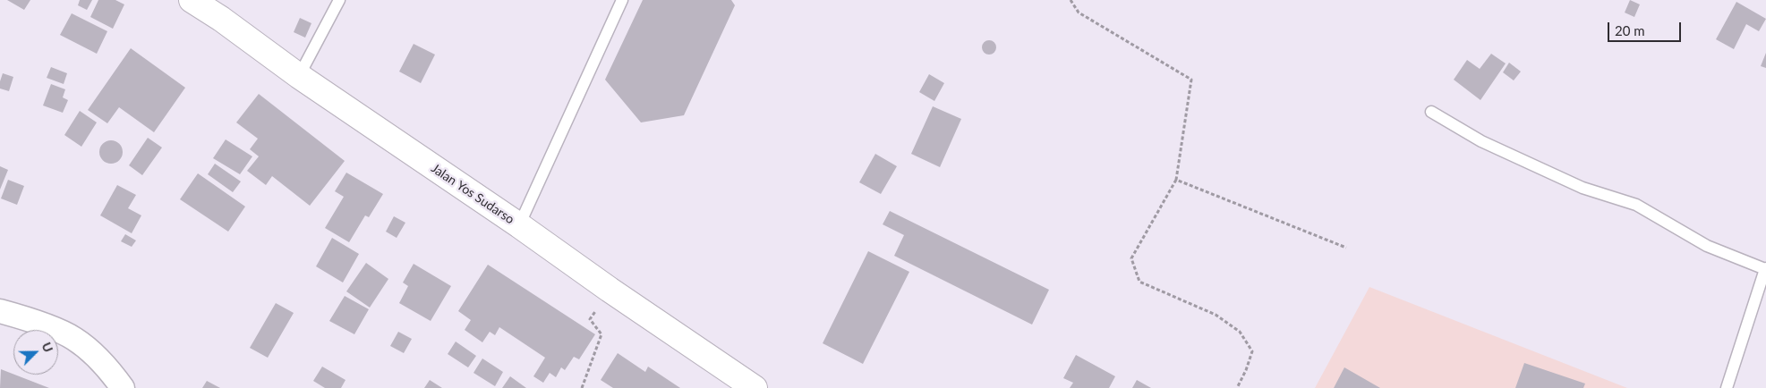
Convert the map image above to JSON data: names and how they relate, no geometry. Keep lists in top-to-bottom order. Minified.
{"streets":{"main road":["Jalan Yos Sudarso"]},"scale_bar":"20 m","north":"top right"}
